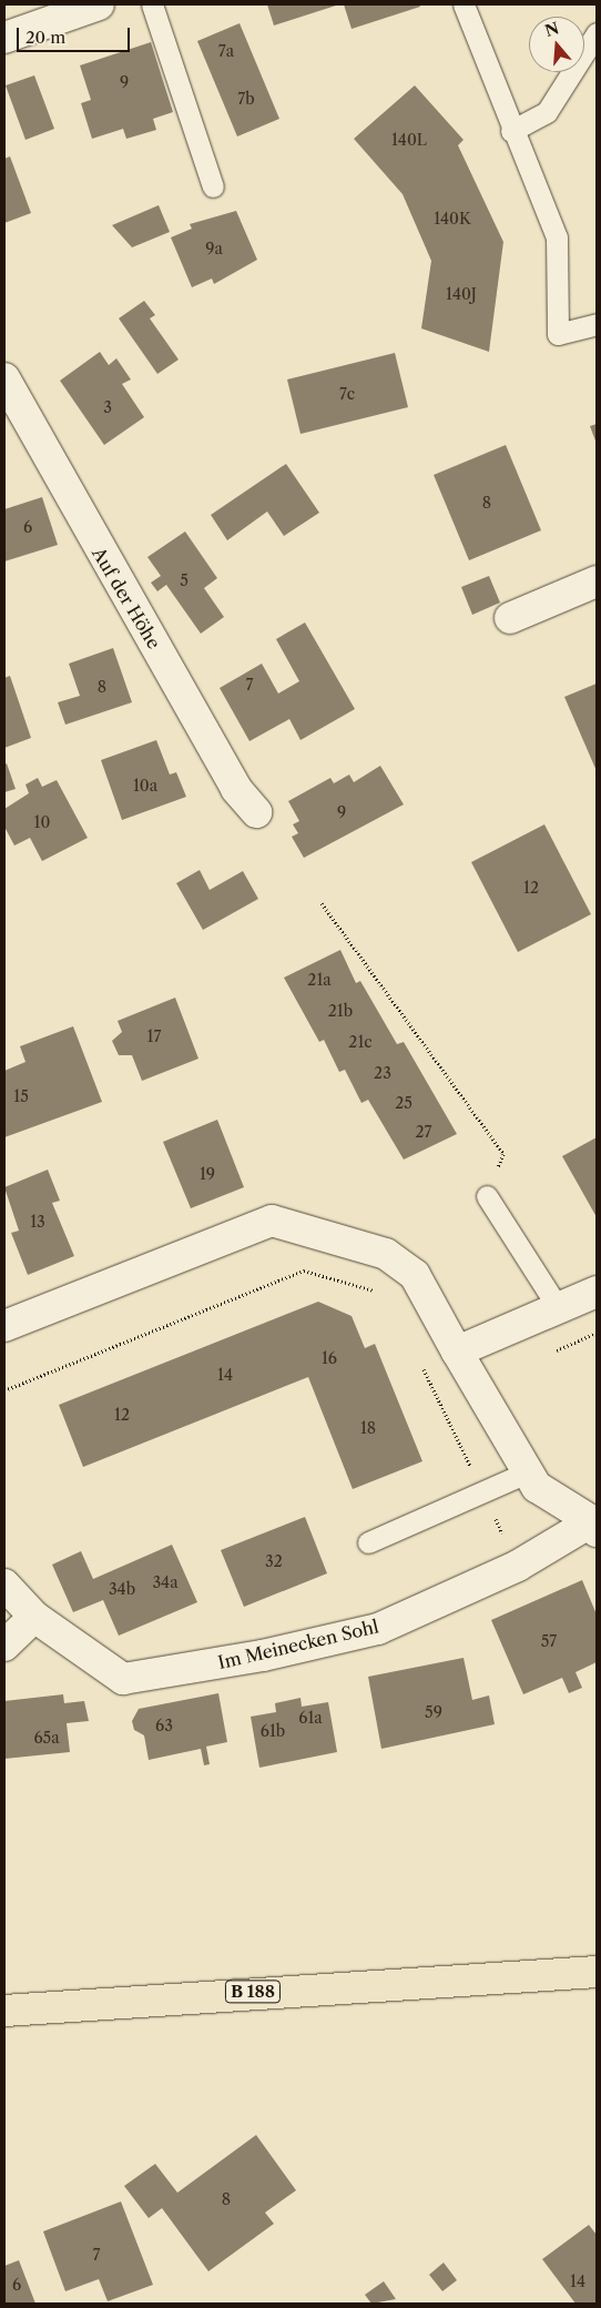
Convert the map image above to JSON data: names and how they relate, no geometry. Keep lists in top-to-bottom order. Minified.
{"streets":{"main road":["B 188"],"street":["Auf der Höhe","Im Meinecken Sohl"]},"house_numbers":["7a","9","7b","140L","140K","9a","140J","7c","3","8","6","5","7","8","10a","9","10","12","21a","21b","17","21c","23","15","25","27","19","13","16","14","12","18","32","34a","34b","57","59","61a","63","61b","65a","8","7","14","6"],"scale_bar":"20 m","north":"top"}
